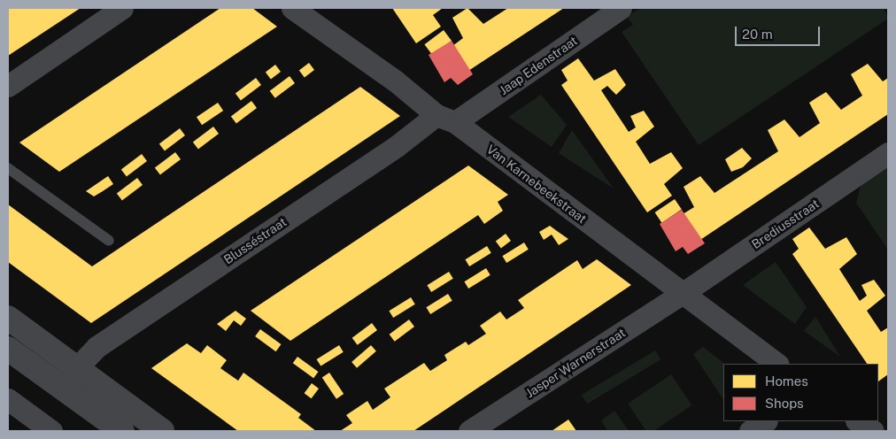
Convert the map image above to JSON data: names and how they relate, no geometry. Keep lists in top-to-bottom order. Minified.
{"streets":{"street":["Jaap Edenstraat","Van Karnebeekstraat","Brediusstraat","Blusséstraat","Jasper Warnerstraat"]},"crossings":[["Jaap Edenstraat","Van Karnebeekstraat"],["Jaap Edenstraat","Blusséstraat"],["Van Karnebeekstraat","Brediusstraat"],["Van Karnebeekstraat","Blusséstraat"],["Van Karnebeekstraat","Jasper Warnerstraat"],["Brediusstraat","Jasper Warnerstraat"]],"legend":["Homes","Shops"],"scale_bar":"20 m"}
